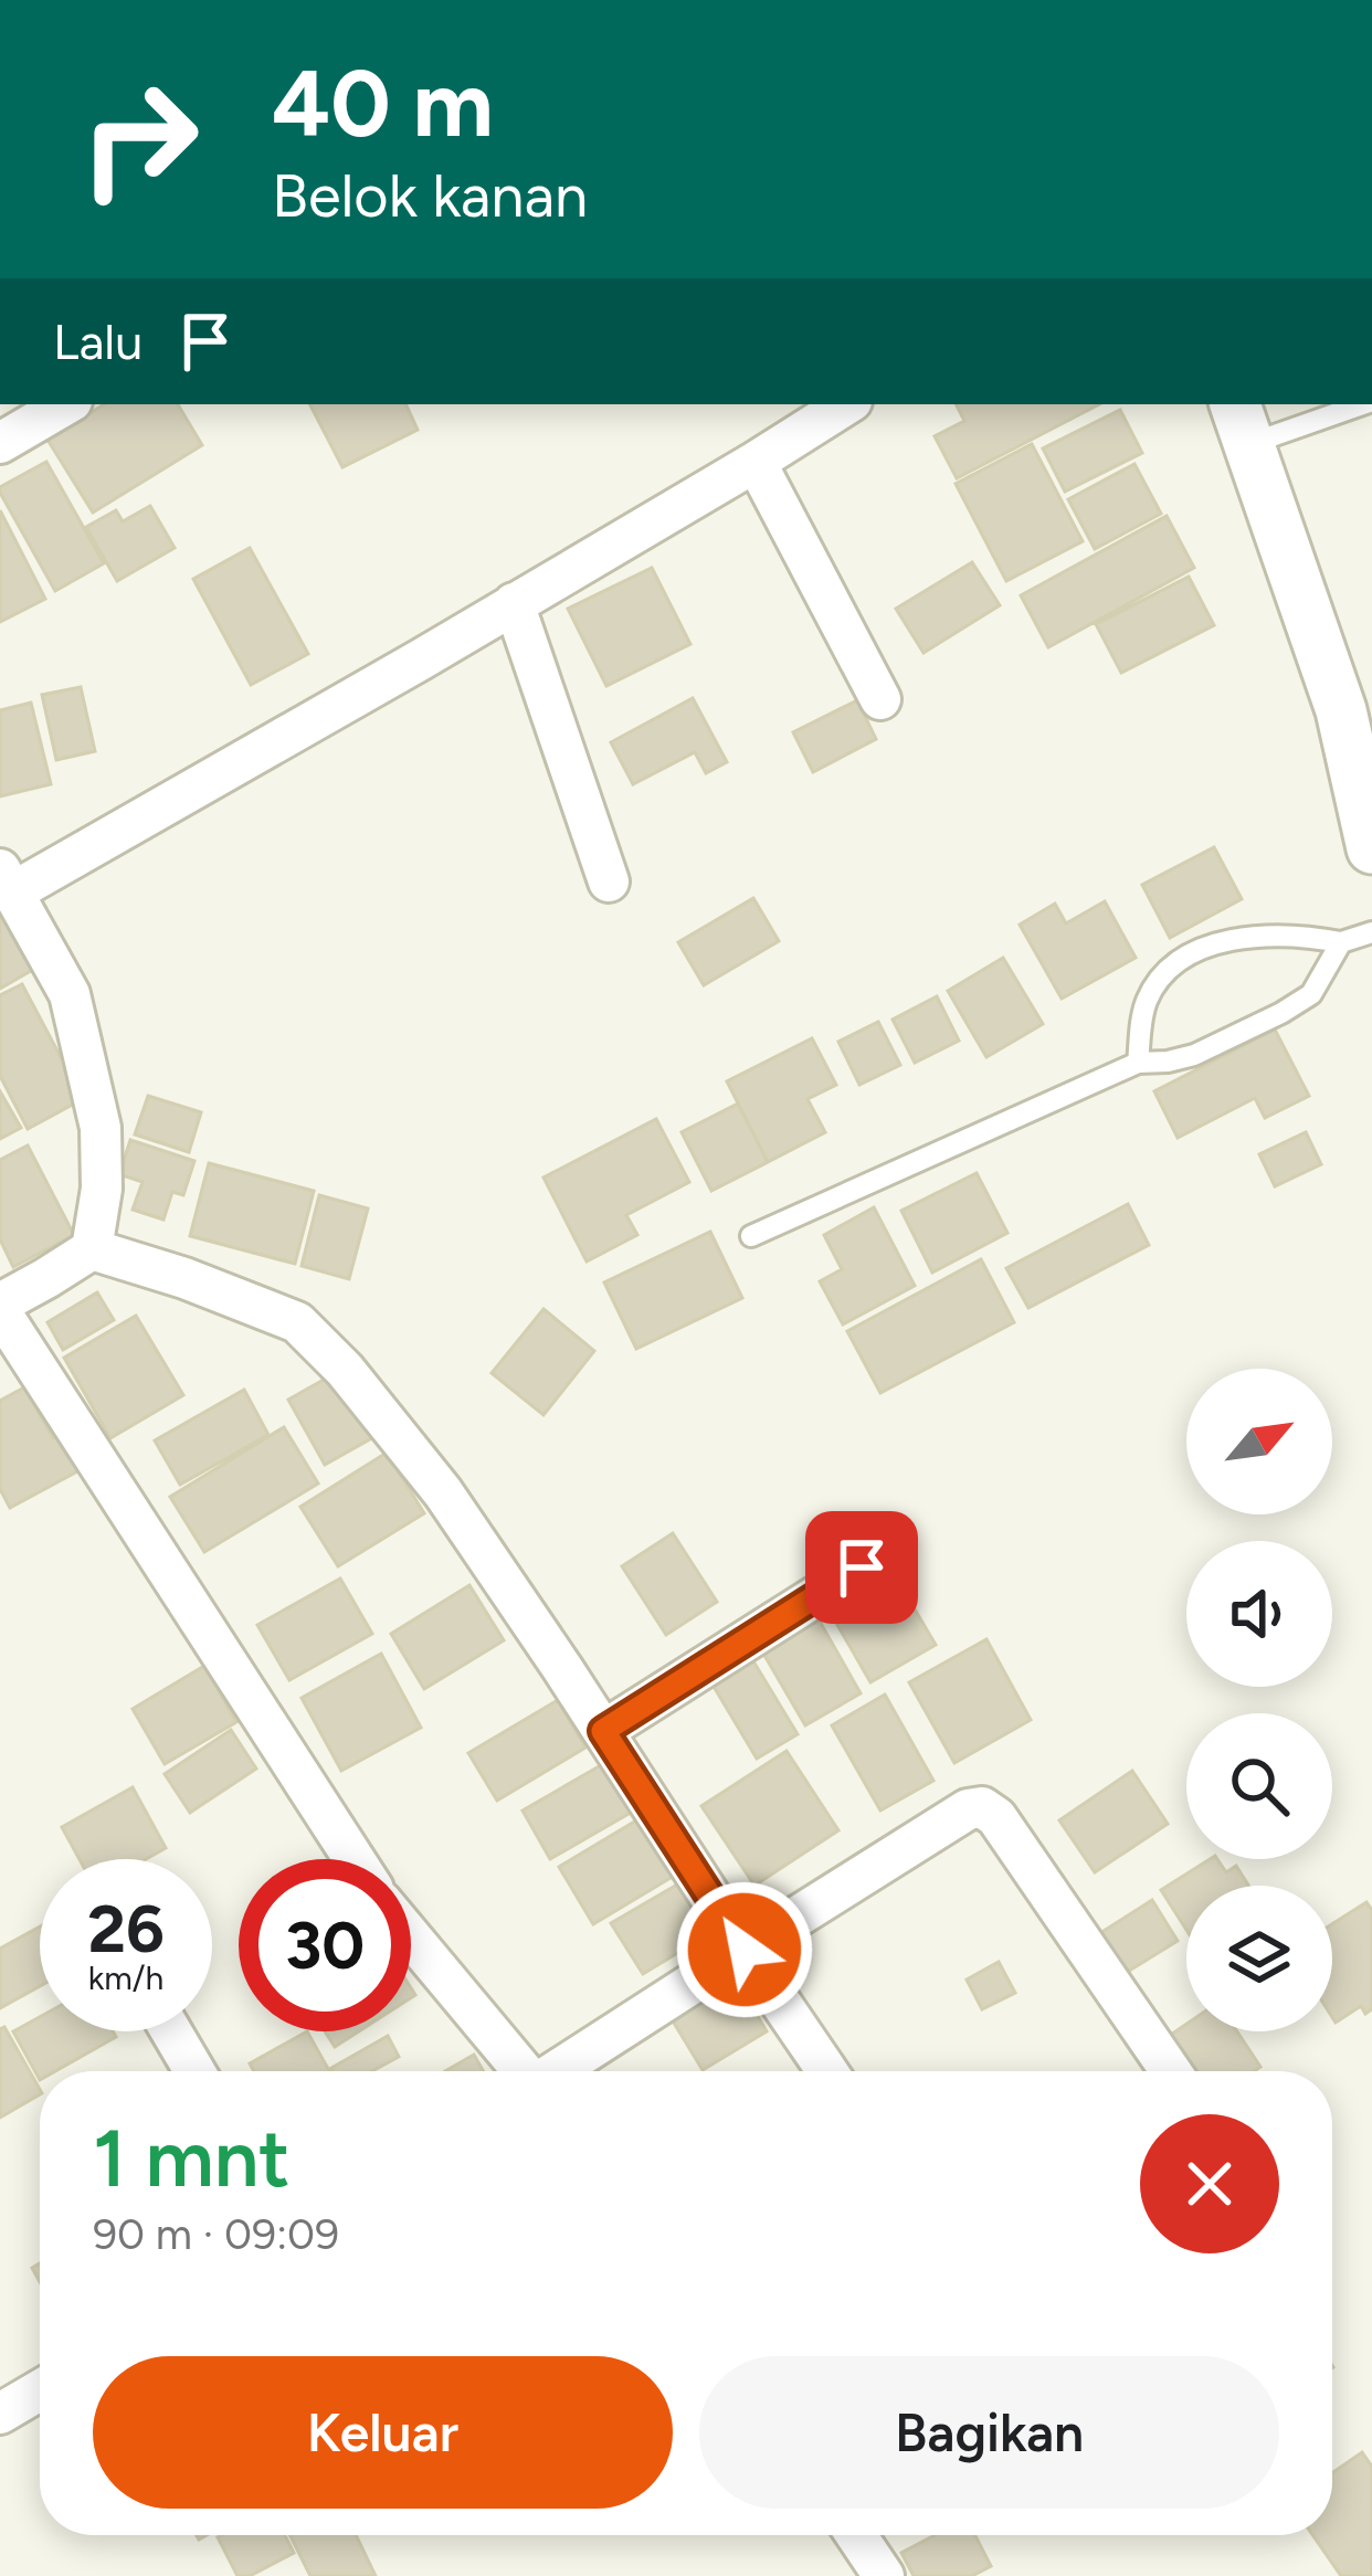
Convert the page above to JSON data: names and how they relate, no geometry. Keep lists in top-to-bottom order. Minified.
{"north":"top right","page":{"turn":["40 m","Belok kanan"],"then":"Lalu","speed":"26 km/h","limit":"30","heading":["1 mnt","90 m · 09:09"],"buttons":["Keluar","Bagikan"]}}
